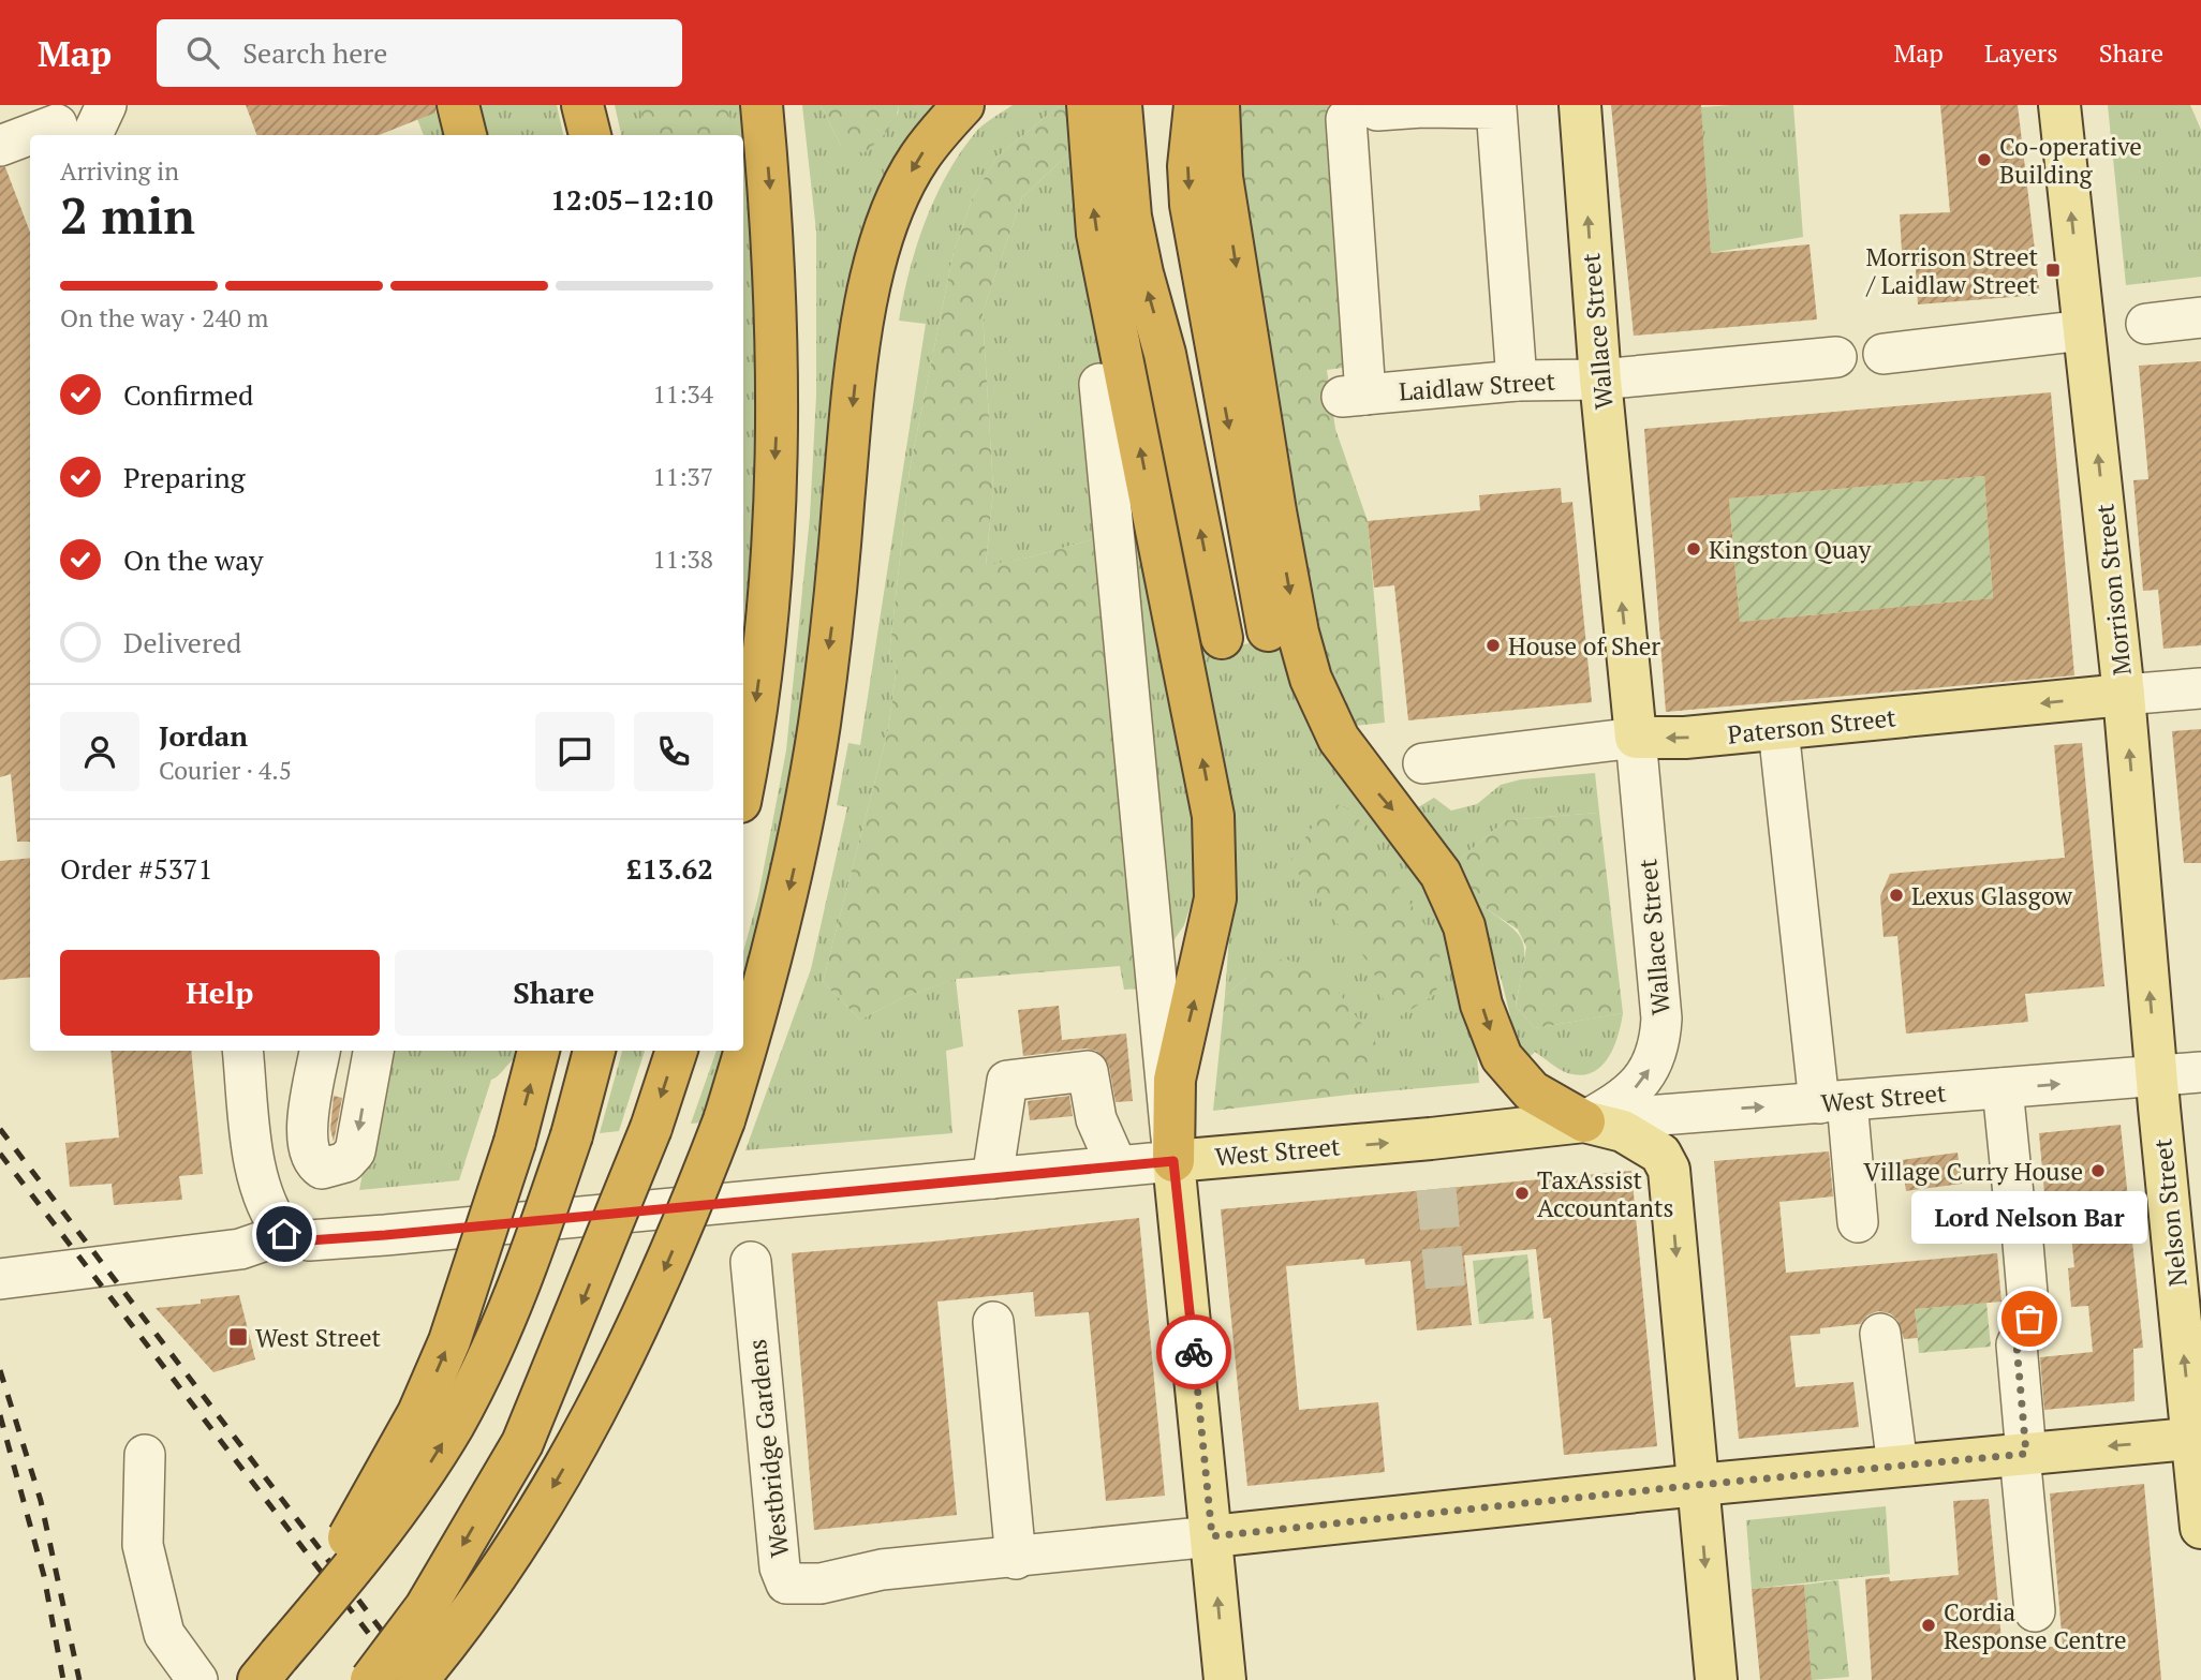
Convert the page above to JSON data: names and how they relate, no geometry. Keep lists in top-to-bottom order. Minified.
{"streets":{"main road":["Wallace Street","Morrison Street","Paterson Street","West Street","Nelson Street"],"street":["Laidlaw Street","Westbridge Gardens"]},"crossings":[["Wallace Street","Laidlaw Street"],["Wallace Street","Paterson Street"],["Wallace Street","West Street"],["Morrison Street","Paterson Street"],["Morrison Street","West Street"],["Morrison Street","Nelson Street"],["West Street","Nelson Street"]],"one_way":["Wallace Street","Morrison Street","West Street","Nelson Street"],"places":{"other":["Co-operative Building","Kingston Quay","House of Sher","Lexus Glasgow","Village Curry House","TaxAssist Accountants","Lord Nelson Bar","Cordia Response Centre"],"transit":["Morrison Street / Laidlaw Street","West Street"]},"page":{"header":"Map","search":"Search here","nav":["Map","Layers","Share"],"heading":["2 min","Arriving in","12:05–12:10"],"panel":["Jordan","Courier · 4.5","Order #5371","£13.62"],"bar":"On the way · 240 m","list":[["Confirmed","11:34"],["Preparing","11:37"],["On the way","11:38"],"Delivered"],"buttons":["Help","Share"],"bubble":"Lord Nelson Bar"}}
